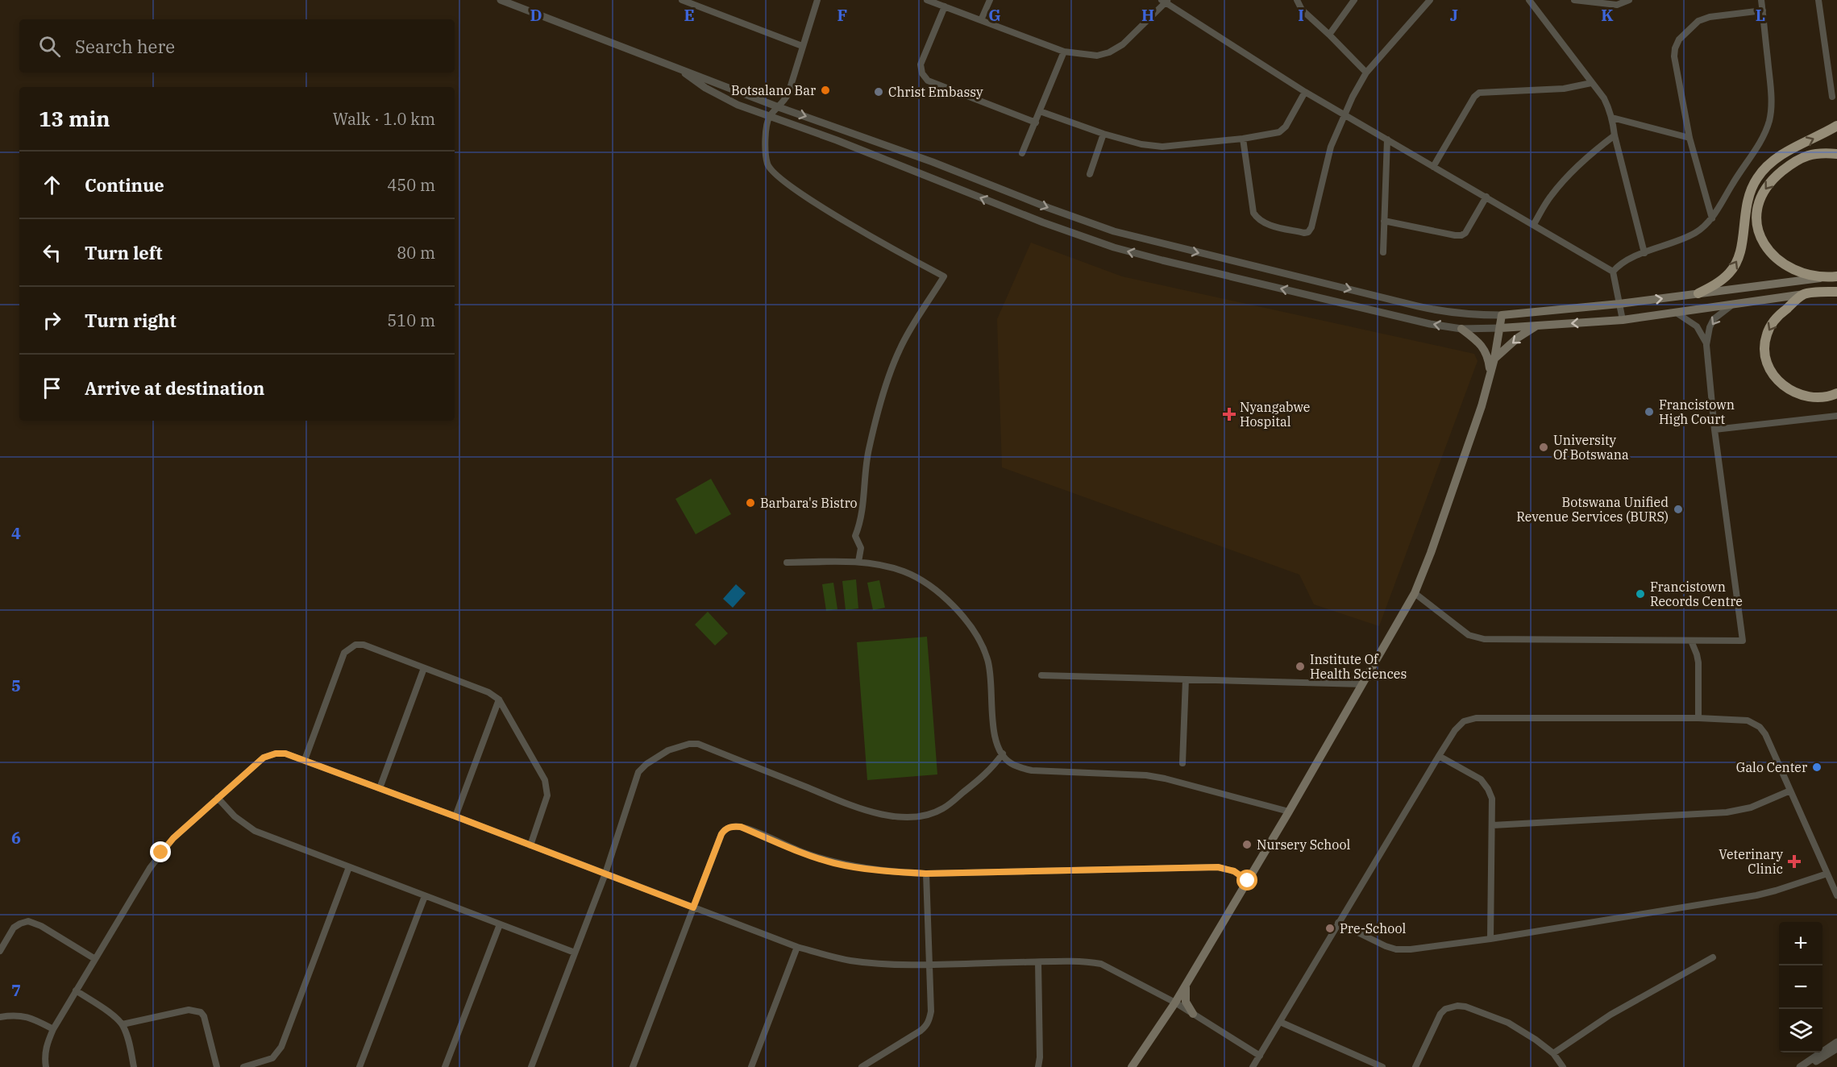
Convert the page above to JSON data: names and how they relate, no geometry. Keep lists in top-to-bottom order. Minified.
{"places":{"other":["Botsalano Bar","Christ Embassy","Francistown High Court","University Of Botswana","Barbara's Bistro","Botswana Unified Revenue Services (BURS)","Francistown Records Centre","Institute Of Health Sciences","Galo Center","Nursery School","Pre-School"],"health":["Nyangabwe Hospital","Veterinary Clinic"]},"page":{"search":"Search here","heading":["13 min","Walk · 1.0 km"],"list":[["Continue","450 m"],["Turn left","80 m"],["Turn right","510 m"],"Arrive at destination"],"map_buttons":["+","−"]},"grid":{"columns":["D","E","F","G","H","I","J","K","L"],"rows":["4","5","6","7"]}}
